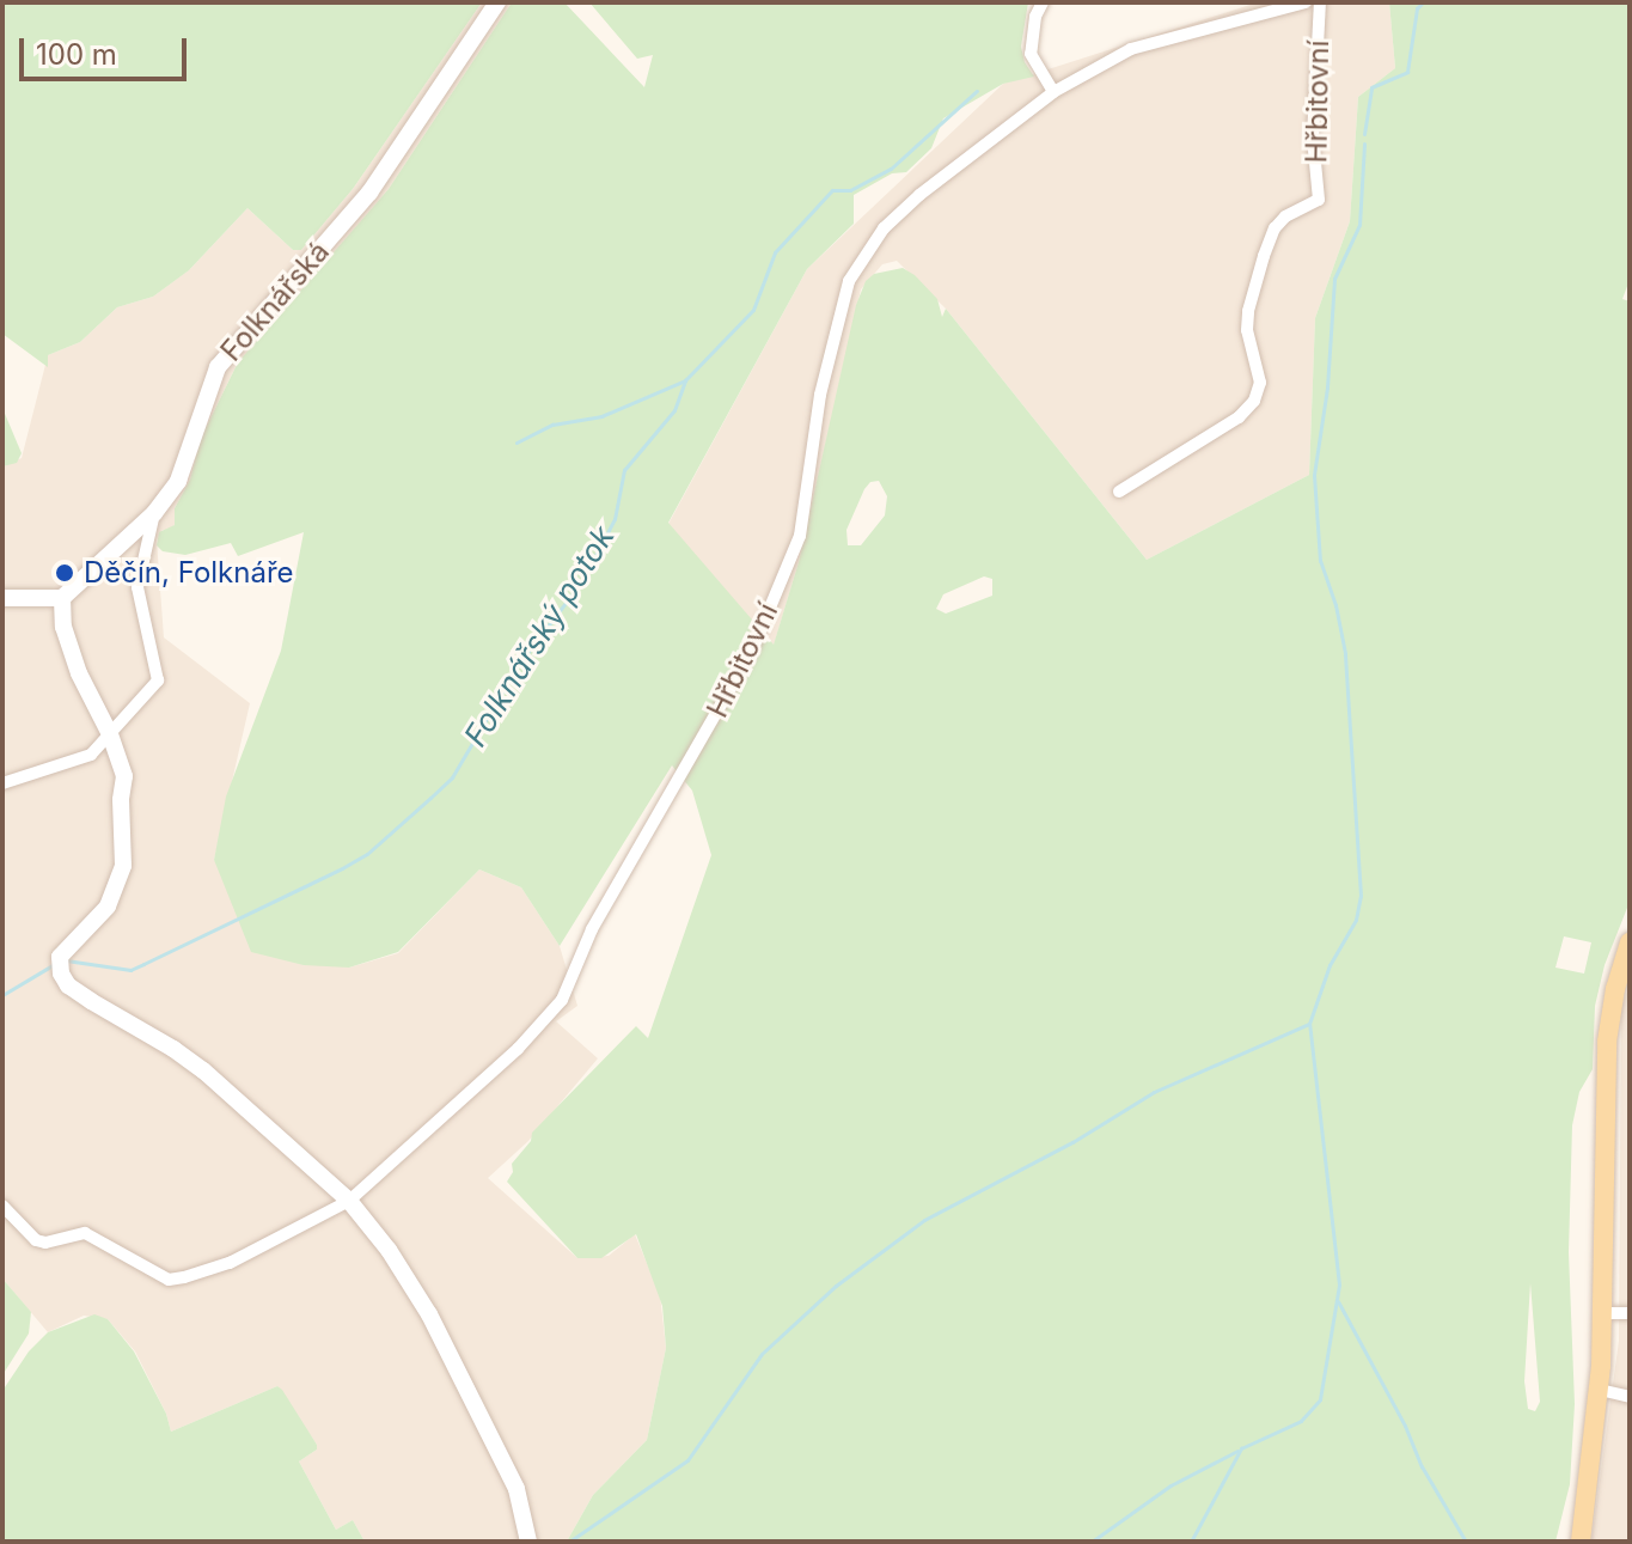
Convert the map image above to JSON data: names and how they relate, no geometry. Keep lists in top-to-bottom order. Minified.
{"streets":{"street":["Hřbitovní","Folknářská"]},"water":["Folknářský potok"],"places":["Děčín, Folknáře"],"scale_bar":"100 m"}
